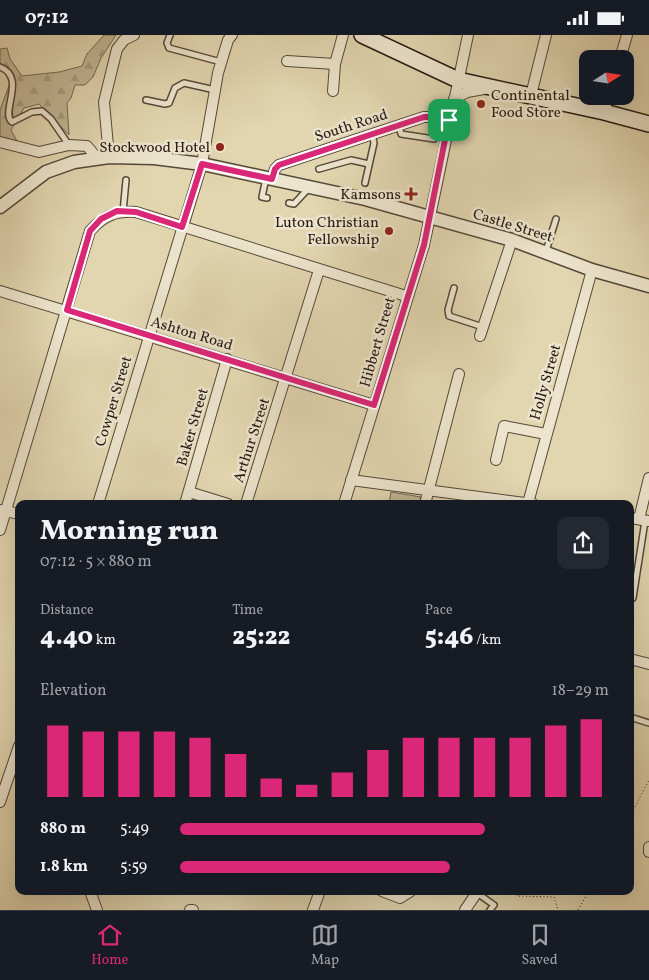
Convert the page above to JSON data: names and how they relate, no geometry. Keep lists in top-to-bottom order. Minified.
{"streets":{"street":["South Road","Castle Street","Ashton Road","Hibbert Street","Holly Street","Cowper Street","Baker Street","Arthur Street"]},"crossings":[["South Road","Castle Street"],["South Road","Hibbert Street"],["Castle Street","Hibbert Street"],["Castle Street","Holly Street"],["Castle Street","Cowper Street"],["Ashton Road","Hibbert Street"],["Ashton Road","Cowper Street"],["Ashton Road","Baker Street"],["Ashton Road","Arthur Street"]],"places":{"other":["Continental Food Store","Stockwood Hotel","Luton Christian Fellowship"],"health":["Kamsons"]},"north":"right","page":{"status":"07:12","heading":["Morning run","07:12 · 5 × 880 m"],"stats":[["Distance","4.40 km"],["Time","25:22"],["Pace","5:46 /km"]],"chart":["Elevation","18–29 m"],"list":[{"name":"880 m","note":"5:49"},{"name":"1.8 km","note":"5:59"}],"tabs":["Home","Map","Saved"]}}
